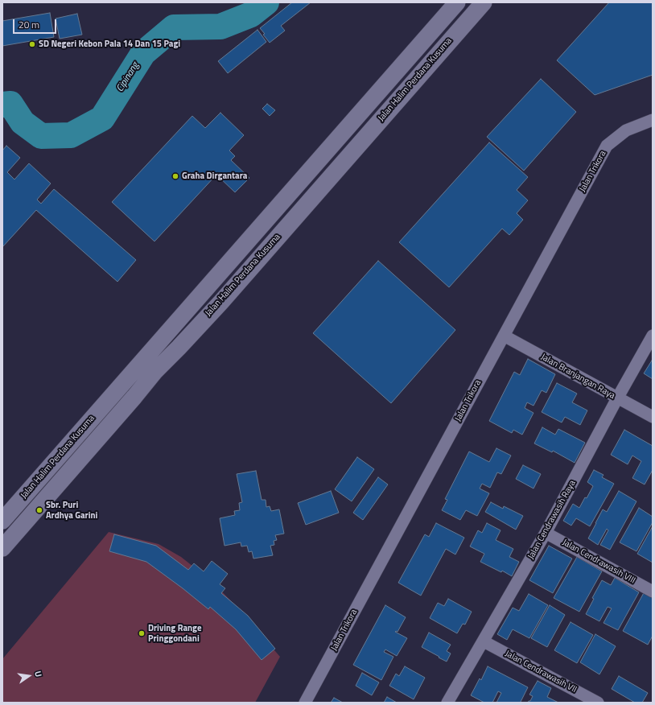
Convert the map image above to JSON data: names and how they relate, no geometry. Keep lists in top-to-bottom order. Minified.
{"streets":{"street":["Jalan Halim Perdana Kusuma","Jalan Trikora","Jalan Branjangan Raya","Jalan Cendrawasih Raya","Jalan Cendrawasih VIII","Jalan Cendrawasih VII"]},"crossings":[["Jalan Trikora","Jalan Branjangan Raya"],["Jalan Branjangan Raya","Jalan Cendrawasih Raya"],["Jalan Cendrawasih Raya","Jalan Cendrawasih VIII"],["Jalan Cendrawasih Raya","Jalan Cendrawasih VII"]],"water":["Cipinang"],"places":["SD Negeri Kebon Pala 14 Dan 15 Pagi","Graha Dirgantara","Sbr. Puri Ardhya Garini","Driving Range Pringgondani"],"scale_bar":"20 m","north":"right"}
